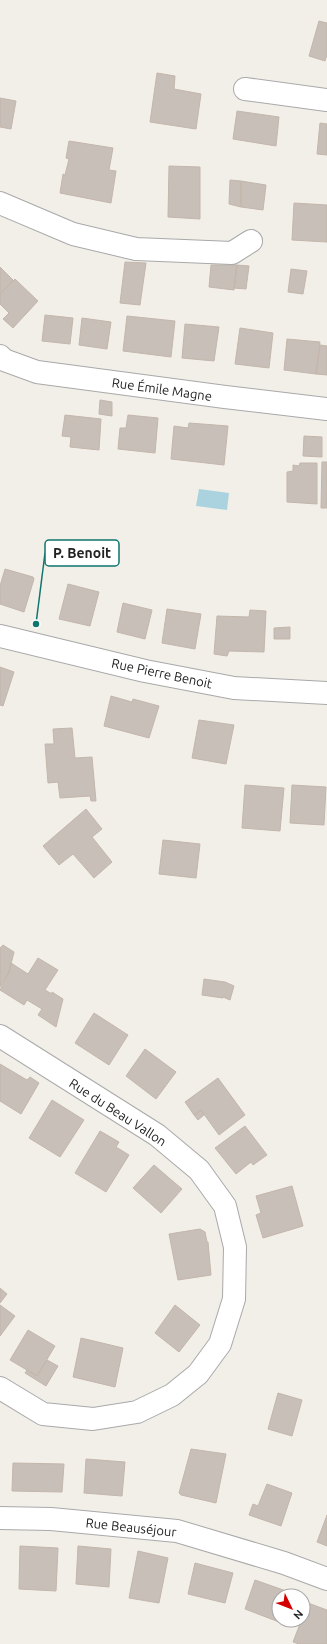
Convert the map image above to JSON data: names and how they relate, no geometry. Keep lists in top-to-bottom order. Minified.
{"streets":{"street":["Rue Émile Magne","Rue Pierre Benoit","Rue du Beau Vallon","Rue Beauséjour"]},"places":["P. Benoit"],"north":"bottom right"}
